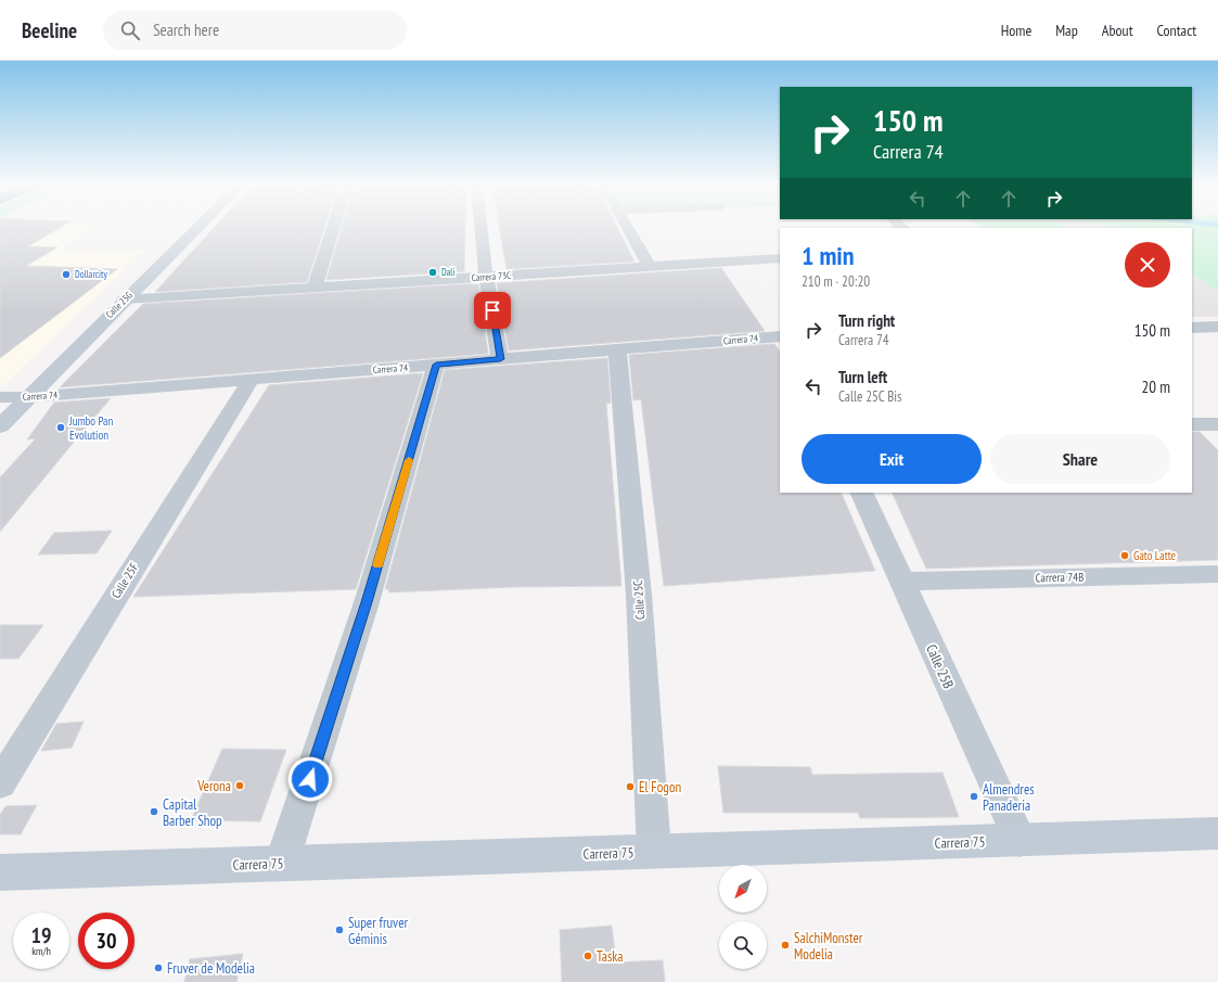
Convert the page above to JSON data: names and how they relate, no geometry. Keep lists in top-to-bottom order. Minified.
{"streets":{"street":["Carrera 73C","Calle 25G","Carrera 74","Carrera 74B","Calle 25F","Calle 25C","Calle 25B","Carrera 75"]},"crossings":[["Carrera 73C","Calle 25G"],["Calle 25G","Carrera 74"],["Carrera 74","Calle 25F"],["Carrera 74","Calle 25C"],["Carrera 74B","Calle 25B"],["Calle 25C","Carrera 75"],["Calle 25B","Carrera 75"]],"places":["Dali","Dollarcity","Jumbo Pan Evolution","Gato Latte","Verona","El Fogon","Almendres Panaderia","Capital Barber Shop","Super fruver Géminis","SalchiMonster Modelia","Taska","Fruver de Modelia"],"north":"bottom left","page":{"header":"Beeline","search":"Search here","nav":["Home","Map","About","Contact"],"turn":["150 m","Carrera 74"],"heading":["1 min","210 m · 20:20"],"list":[{"name":"Turn right","note":"Carrera 74","value":"150 m"},{"name":"Turn left","note":"Calle 25C Bis","value":"20 m"}],"buttons":["Exit","Share"],"speed":"19 km/h","limit":"30"}}
